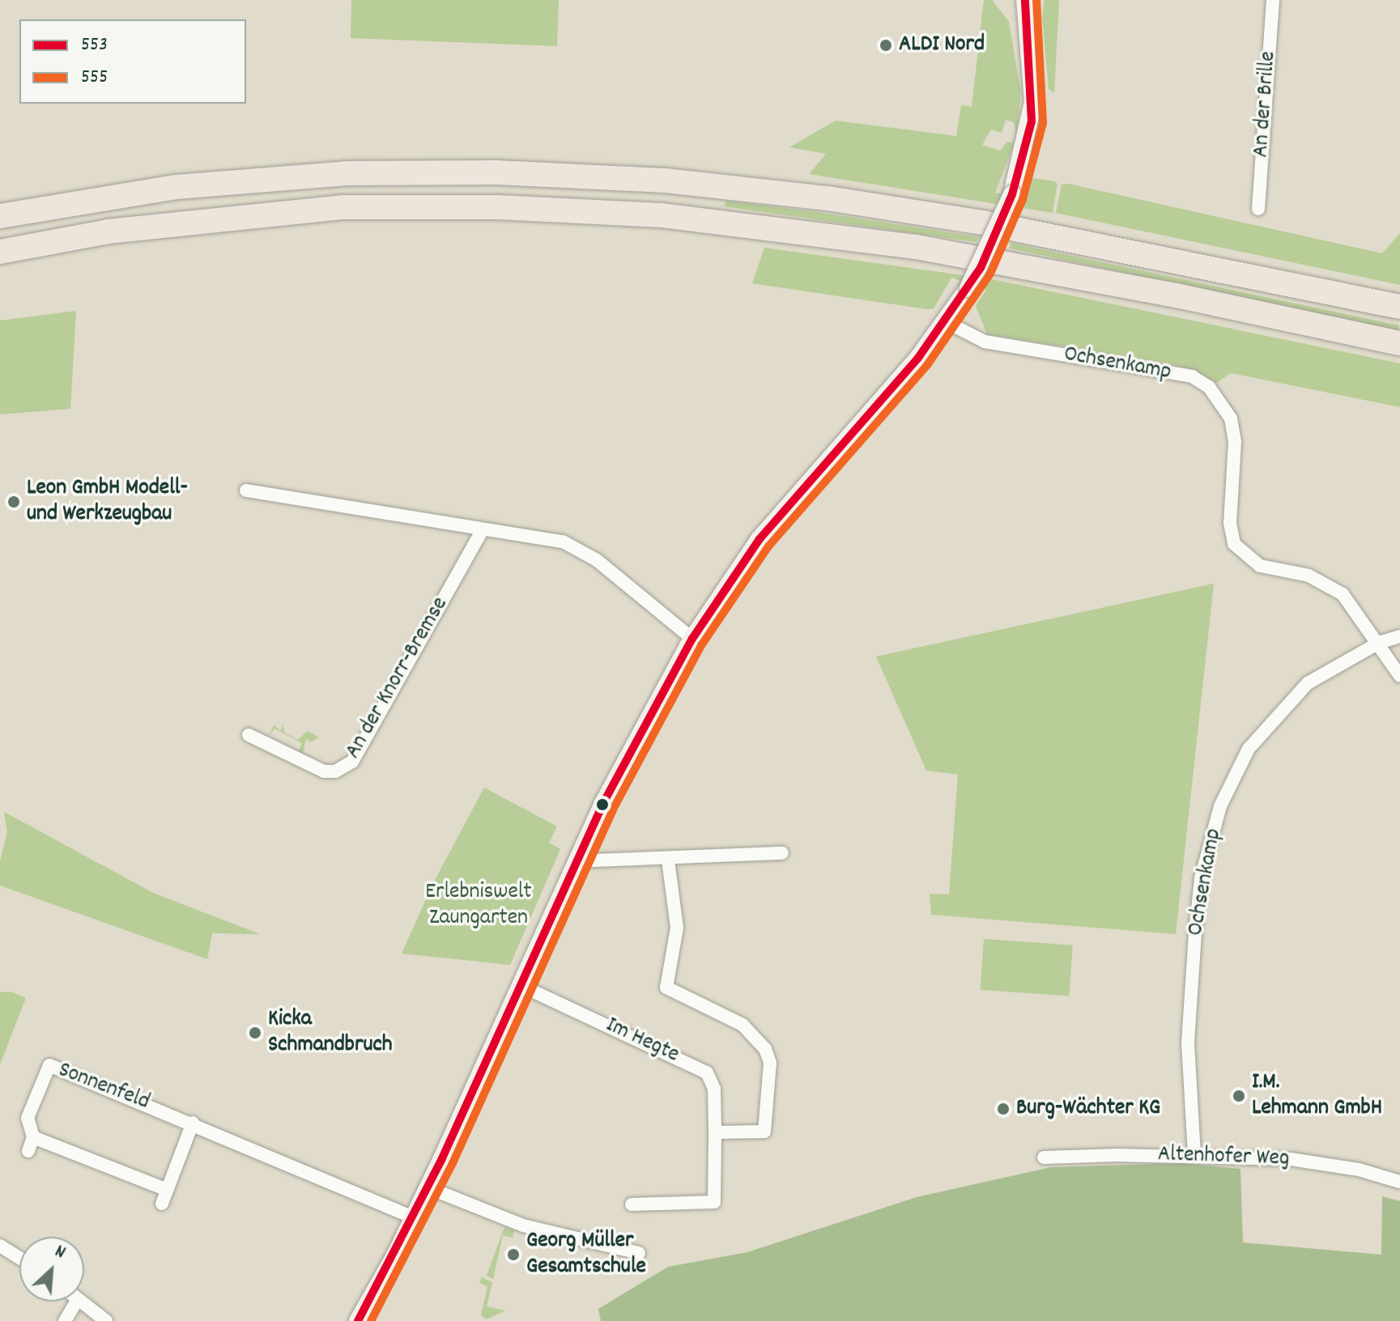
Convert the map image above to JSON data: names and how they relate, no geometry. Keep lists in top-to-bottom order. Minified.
{"streets":{"street":["An der Brille","Ochsenkamp","An der Knorr-Bremse","Im Hegte","Sonnenfeld","Altenhofer Weg"]},"crossings":[["Ochsenkamp","Altenhofer Weg"]],"parks":["Erlebniswelt Zaungarten"],"places":["ALDI Nord","Leon GmbH Modell- und Werkzeugbau","Kicka Schmandbruch","I.M. Lehmann GmbH","Burg-Wächter KG","Georg Müller Gesamtschule"],"lines":["transit line 553","transit line 555"],"legend":["553","555"],"north":"top right"}
